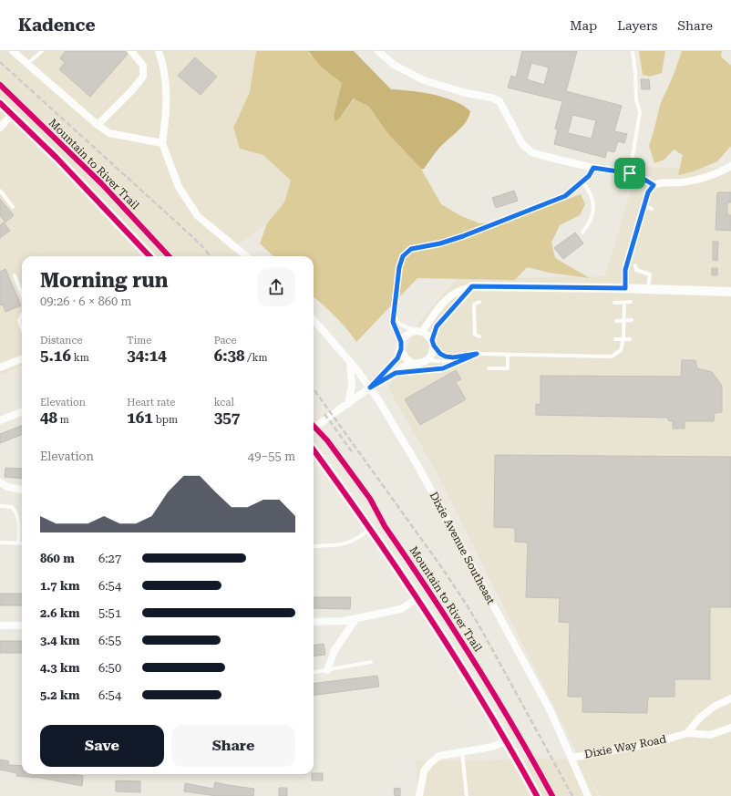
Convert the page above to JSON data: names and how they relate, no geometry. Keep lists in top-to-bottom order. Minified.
{"streets":{"street":["Dixie Avenue Southeast","Dixie Way Road"],"cycle path":["Mountain to River Trail"]},"crossings":[["Dixie Avenue Southeast","Dixie Way Road"]],"page":{"header":"Kadence","nav":["Map","Layers","Share"],"heading":["Morning run","09:26 · 6 × 860 m"],"stats":[["Distance","5.16 km"],["Time","34:14"],["Pace","6:38 /km"],["Elevation","48 m"],["Heart rate","161 bpm"],["kcal","357"]],"chart":["Elevation","49–55 m"],"list":[{"name":"860 m","note":"6:27"},{"name":"1.7 km","note":"6:54"},{"name":"2.6 km","note":"5:51"},{"name":"3.4 km","note":"6:55"},{"name":"4.3 km","note":"6:50"},{"name":"5.2 km","note":"6:54"}],"buttons":["Save","Share"]}}
